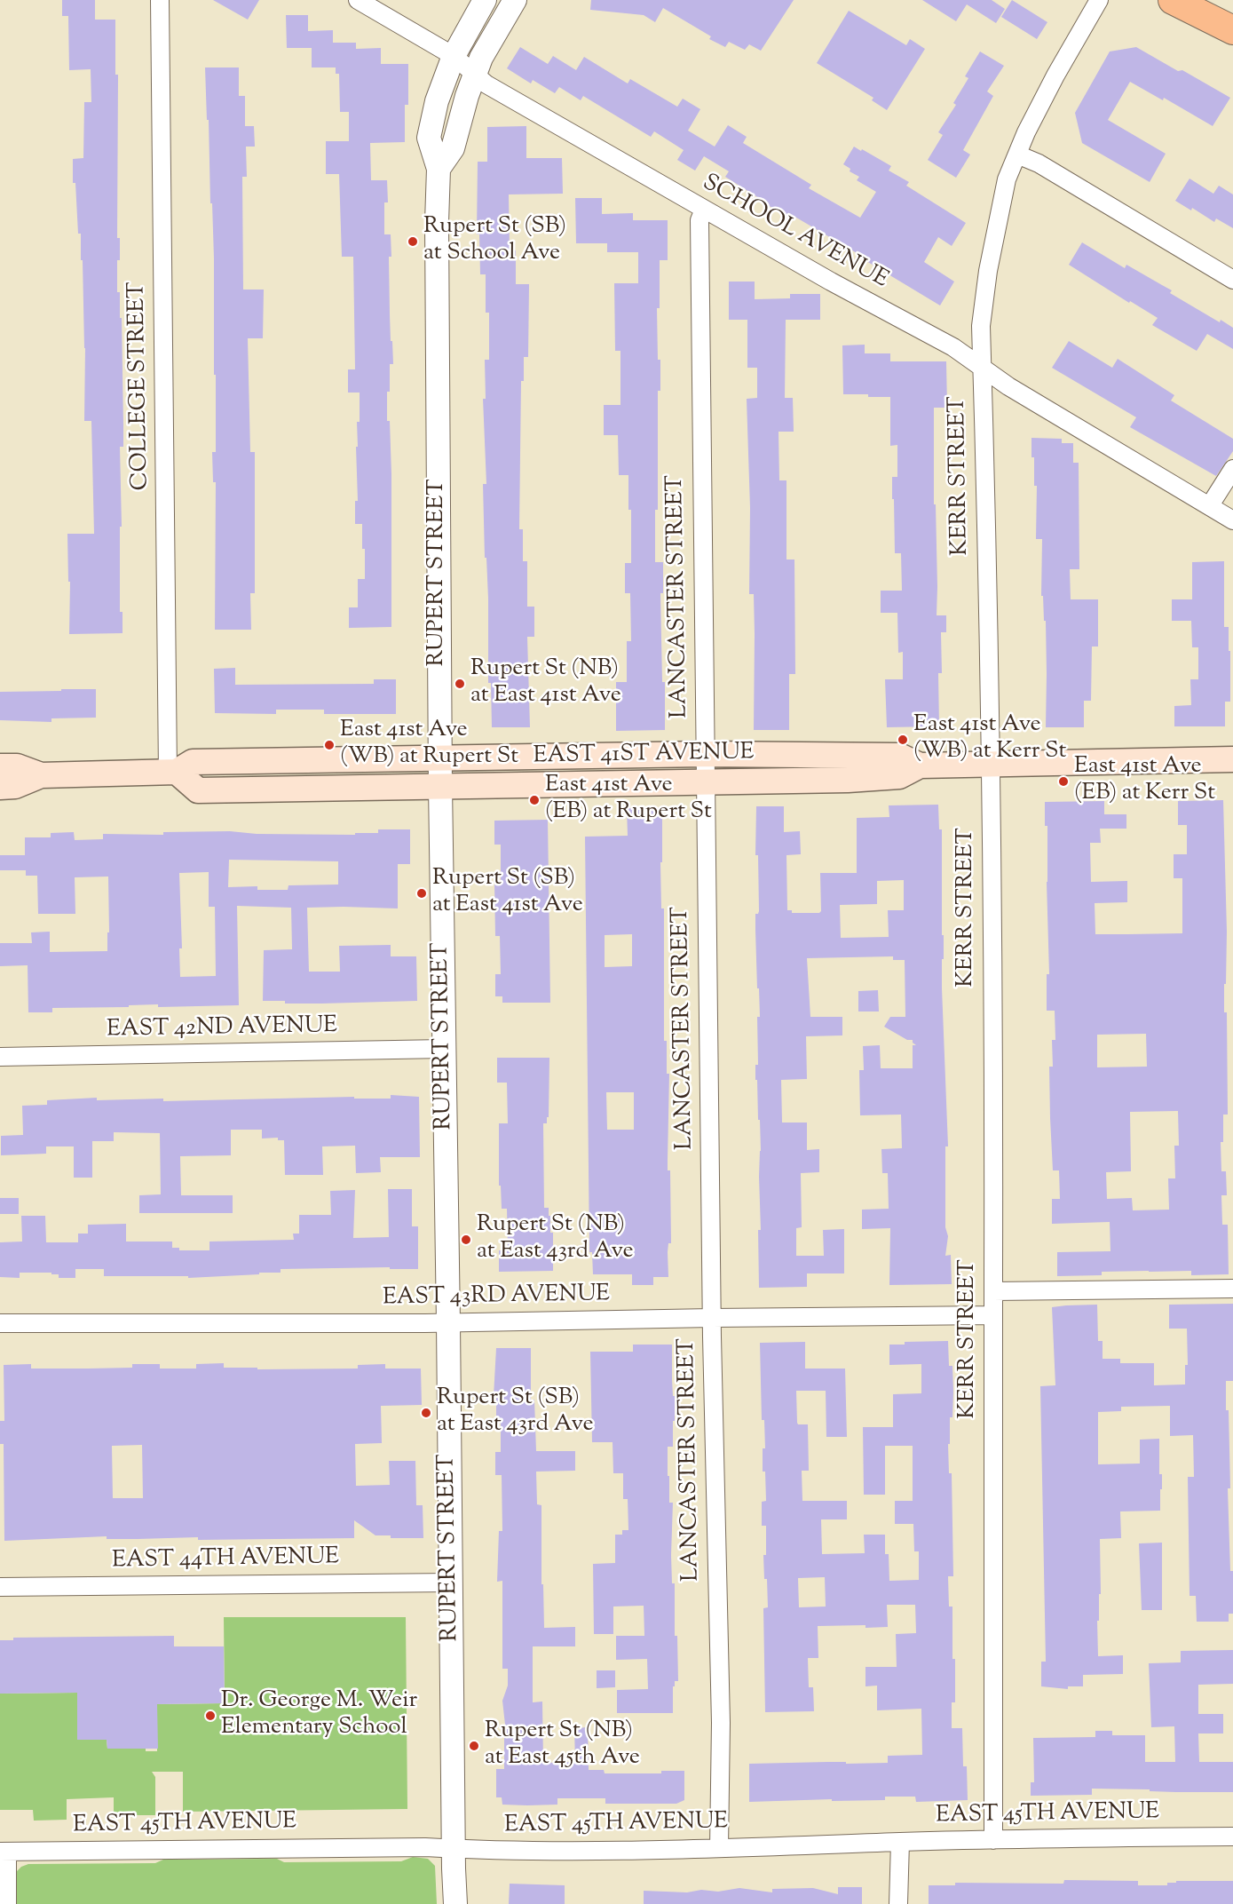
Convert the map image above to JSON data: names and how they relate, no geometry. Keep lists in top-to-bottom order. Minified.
{"streets":{"main road":["EAST 41ST AVENUE"],"street":["SCHOOL AVENUE","COLLEGE STREET","KERR STREET","RUPERT STREET","LANCASTER STREET","EAST 42ND AVENUE","EAST 43RD AVENUE","EAST 44TH AVENUE","EAST 45TH AVENUE"]},"crossings":[["SCHOOL AVENUE","KERR STREET"],["SCHOOL AVENUE","RUPERT STREET"],["SCHOOL AVENUE","LANCASTER STREET"],["COLLEGE STREET","EAST 41ST AVENUE"],["KERR STREET","EAST 41ST AVENUE"],["KERR STREET","EAST 43RD AVENUE"],["KERR STREET","EAST 45TH AVENUE"],["RUPERT STREET","EAST 41ST AVENUE"],["RUPERT STREET","EAST 42ND AVENUE"],["RUPERT STREET","EAST 43RD AVENUE"],["RUPERT STREET","EAST 44TH AVENUE"],["RUPERT STREET","EAST 45TH AVENUE"],["LANCASTER STREET","EAST 41ST AVENUE"],["LANCASTER STREET","EAST 43RD AVENUE"],["LANCASTER STREET","EAST 45TH AVENUE"]],"places":["Rupert St (SB) at School Ave","Rupert St (NB) at East 41st Ave","East 41st Ave (WB) at Kerr St","East 41st Ave (WB) at Rupert St","East 41st Ave (EB) at Kerr St","East 41st Ave (EB) at Rupert St","Rupert St (SB) at East 41st Ave","Rupert St (NB) at East 43rd Ave","Rupert St (SB) at East 43rd Ave","Dr. George M. Weir Elementary School","Rupert St (NB) at East 45th Ave"]}
